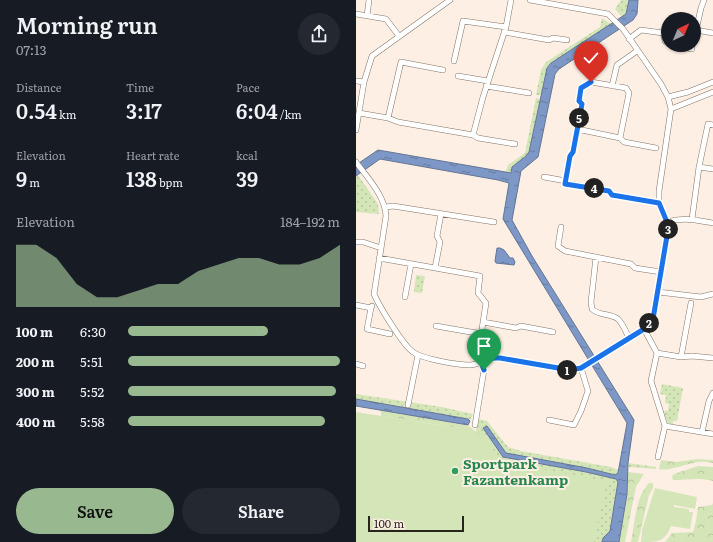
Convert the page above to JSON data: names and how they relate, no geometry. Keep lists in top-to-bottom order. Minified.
{"places":["Sportpark Fazantenkamp"],"scale_bar":"100 m","north":"top right","page":{"heading":["Morning run","07:13"],"stats":[["Distance","0.54 km"],["Time","3:17"],["Pace","6:04 /km"],["Elevation","9 m"],["Heart rate","138 bpm"],["kcal","39"]],"pins":["5","4","3","2","1"],"chart":["Elevation","184–192 m"],"list":[{"name":"100 m","note":"6:30"},{"name":"200 m","note":"5:51"},{"name":"300 m","note":"5:52"},{"name":"400 m","note":"5:58"}],"buttons":["Save","Share"],"scale":"100 m"}}
